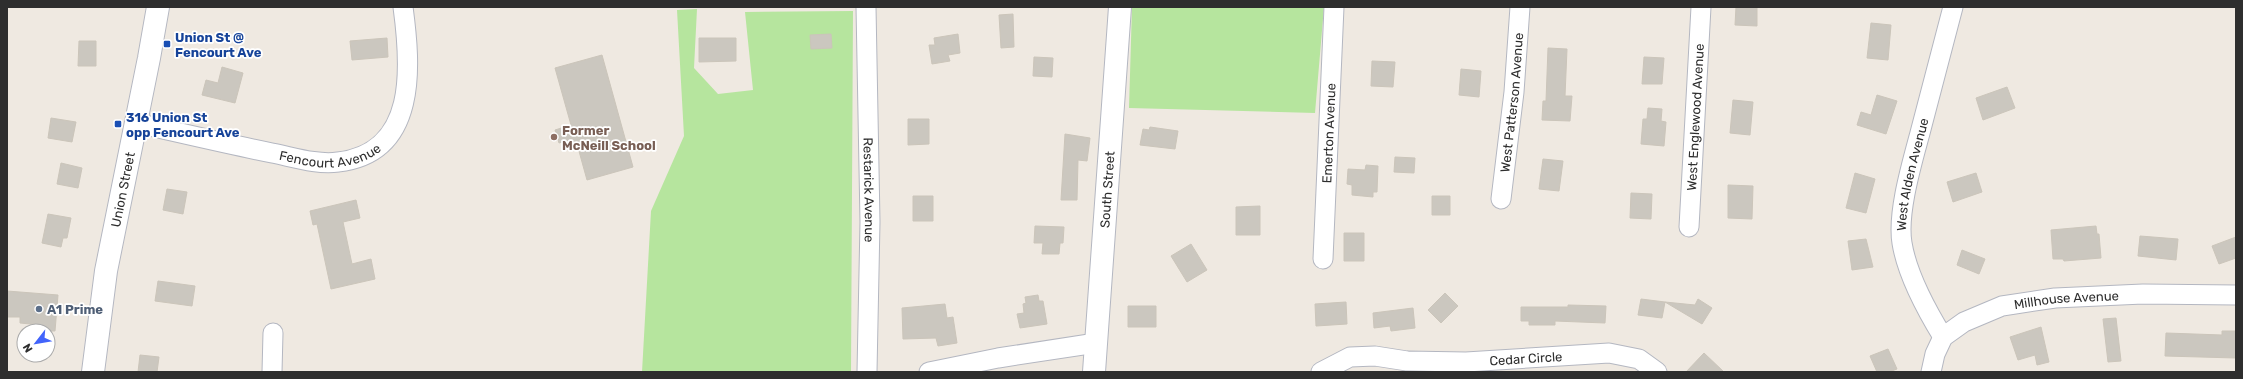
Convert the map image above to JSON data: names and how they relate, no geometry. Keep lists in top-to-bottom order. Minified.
{"streets":{"main road":["Union Street","South Street"],"street":["West Patterson Avenue","West Englewood Avenue","Emerton Avenue","Fencourt Avenue","West Alden Avenue","Restarick Avenue","Millhouse Avenue","Cedar Circle"]},"crossings":[["Fencourt Avenue","Union Street"],["West Alden Avenue","Millhouse Avenue"]],"places":{"transit":["Union St @ Fencourt Ave","316 Union St opp Fencourt Ave"],"other":["Former McNeill School","A1 Prime"]},"north":"bottom left"}
